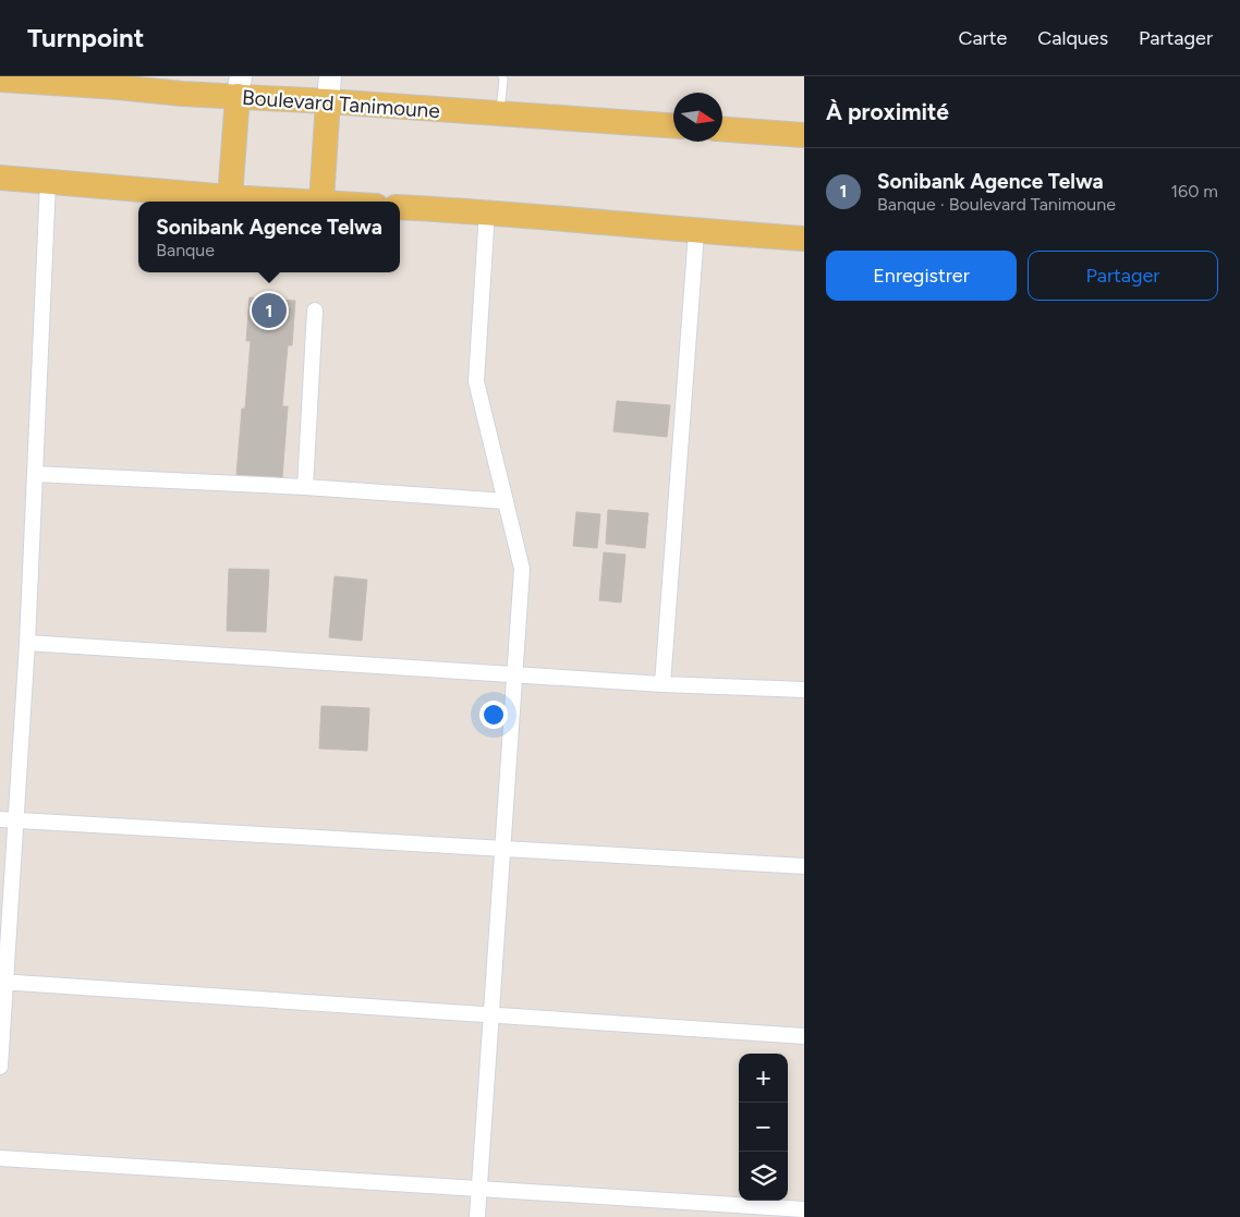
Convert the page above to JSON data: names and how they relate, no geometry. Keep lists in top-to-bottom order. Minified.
{"streets":{"main road":["Boulevard Tanimoune"]},"north":"right","page":{"header":"Turnpoint","nav":["Carte","Calques","Partager"],"heading":"À proximité","list":[{"mark":"1","name":"Sonibank Agence Telwa","note":"Banque · Boulevard Tanimoune","value":"160 m"}],"popup":["Sonibank Agence Telwa","Banque"],"buttons":["Enregistrer","Partager"],"pins":"1","map_buttons":["+","−"]}}
